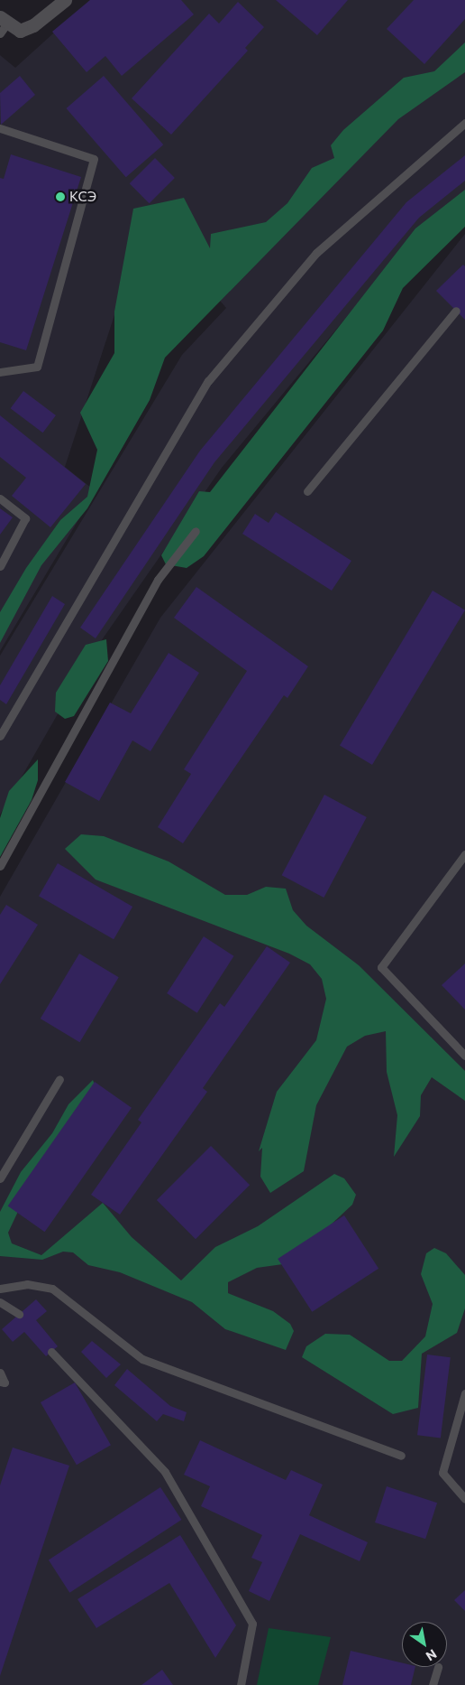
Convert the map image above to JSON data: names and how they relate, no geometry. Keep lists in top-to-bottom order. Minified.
{"places":["КСЭ"],"north":"bottom right"}
